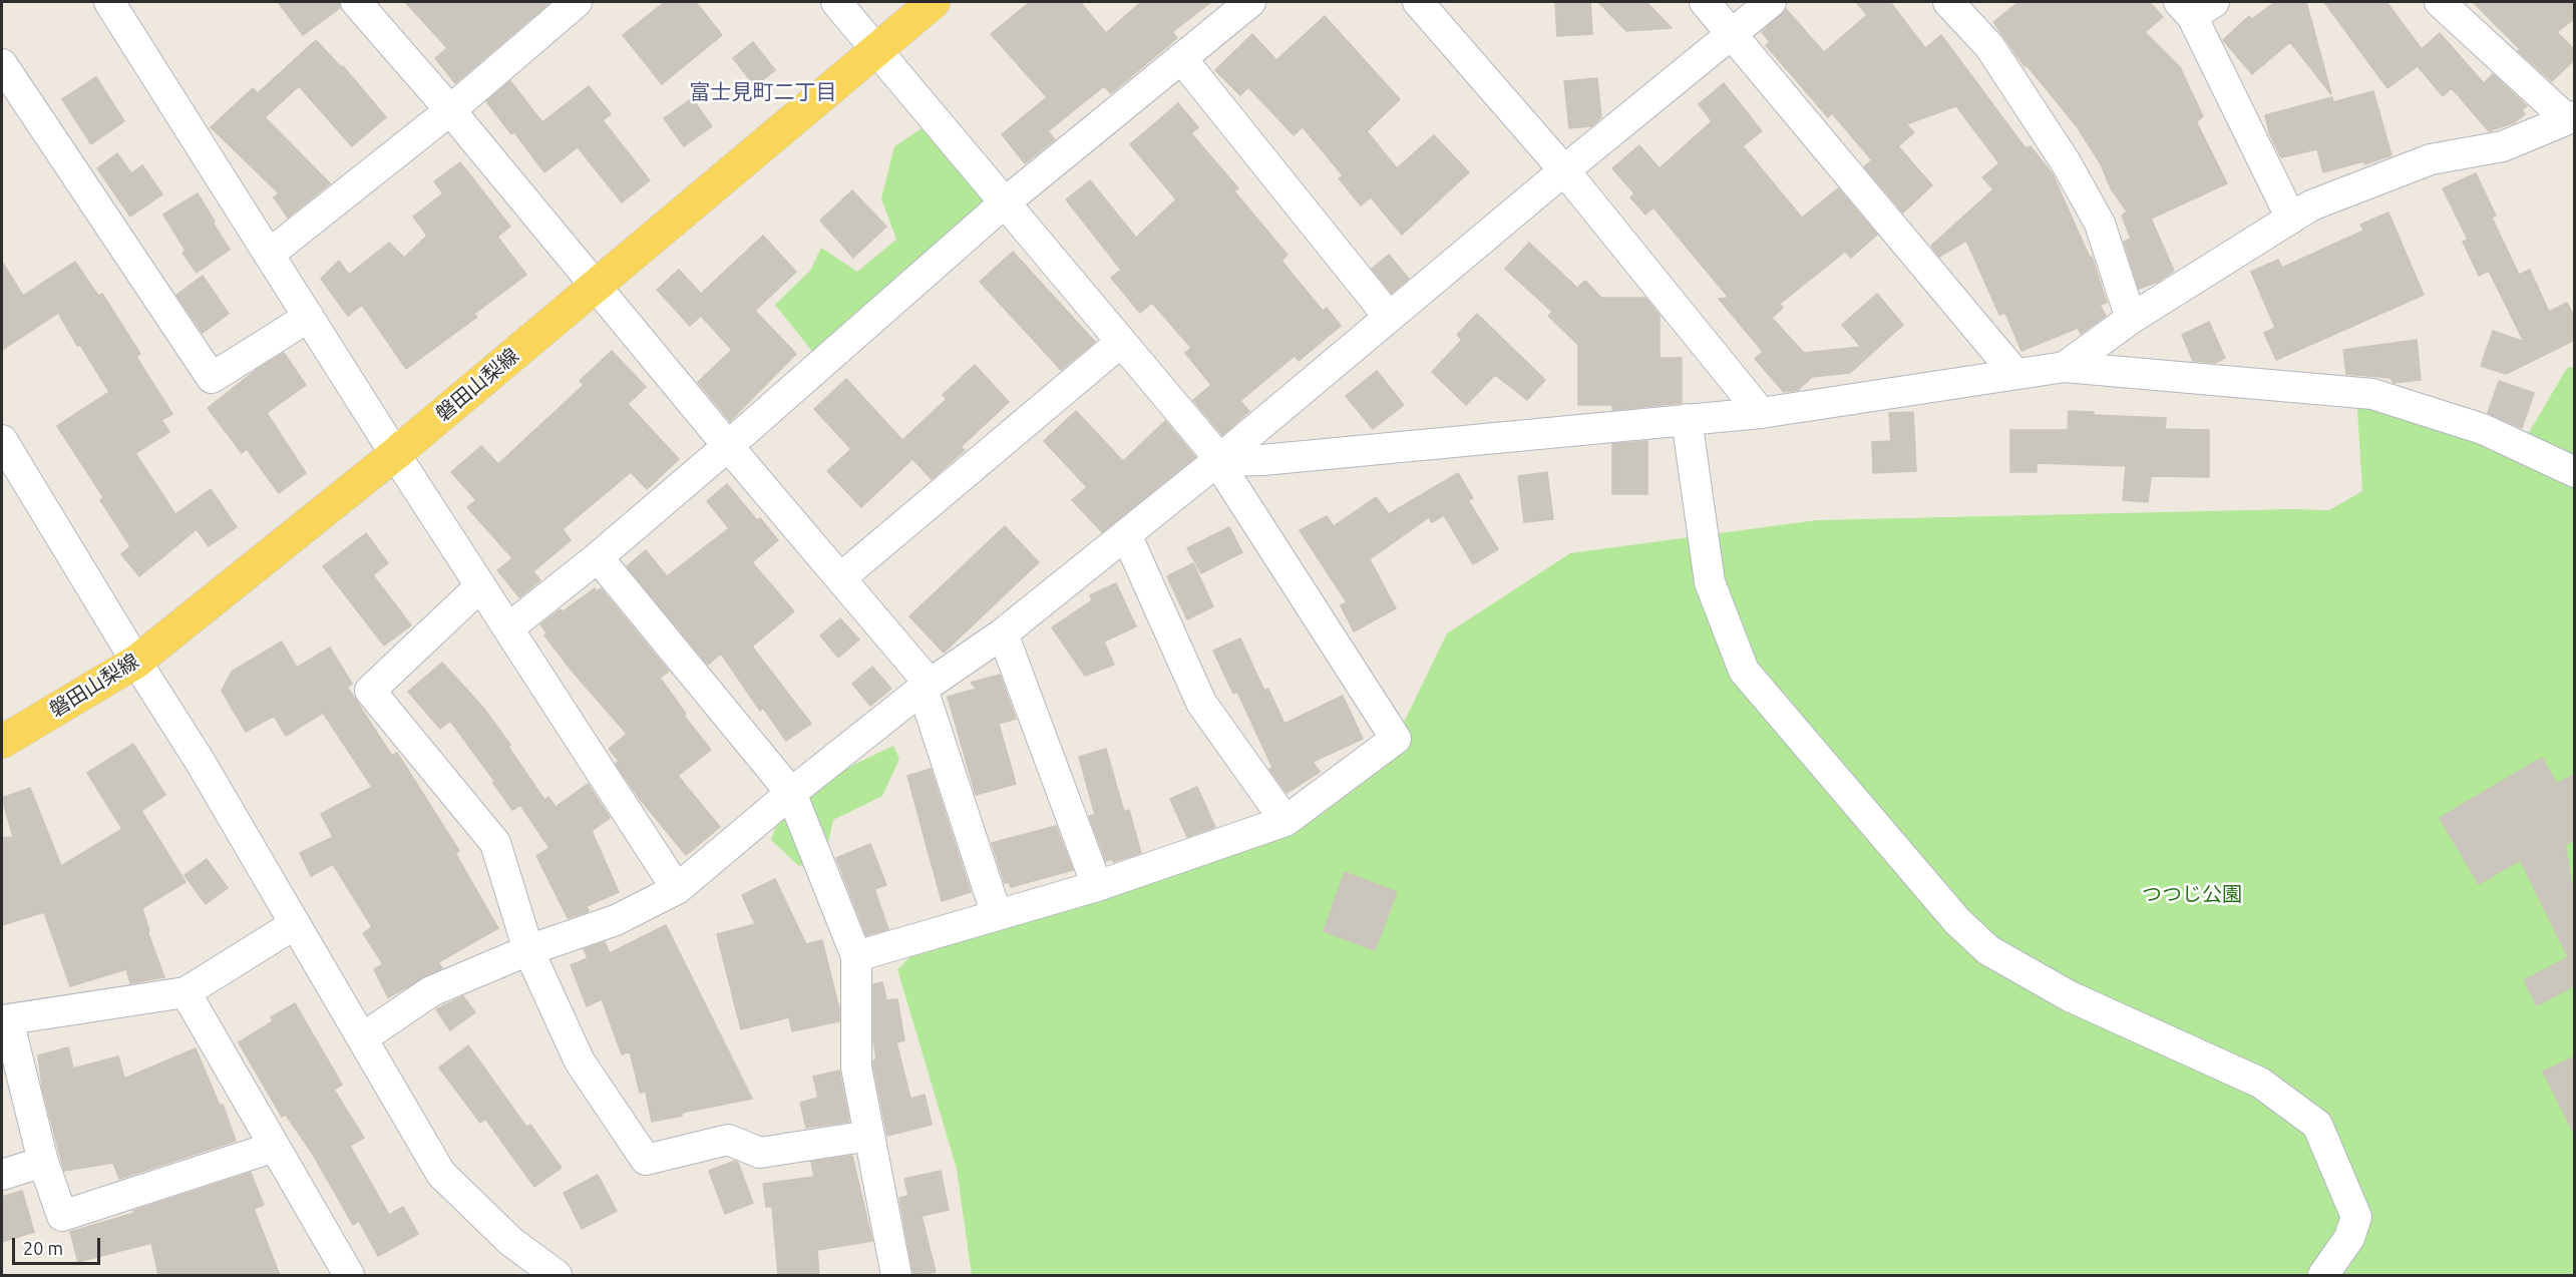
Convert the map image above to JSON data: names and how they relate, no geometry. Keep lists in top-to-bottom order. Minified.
{"streets":{"main road":["磐田山梨線"]},"districts":["富士見町二丁目"],"parks":["つつじ公園"],"scale_bar":"20 m"}
